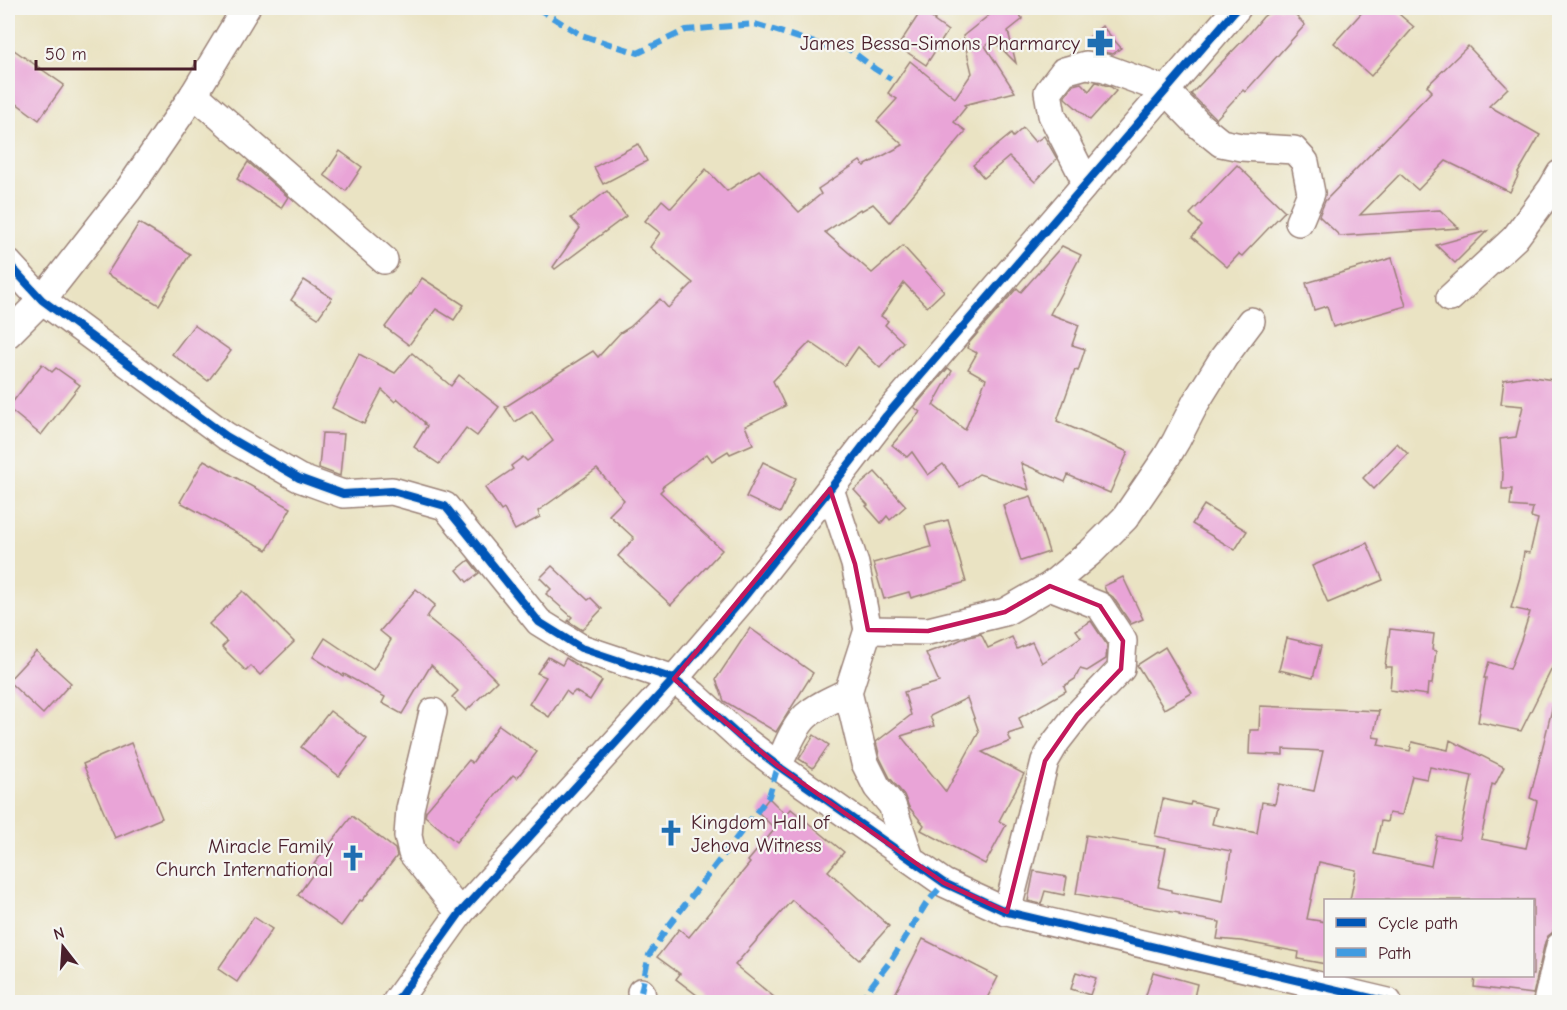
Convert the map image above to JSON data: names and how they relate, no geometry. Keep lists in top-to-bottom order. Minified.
{"places":{"pharmacy":["James Bessa-Simons Pharmarcy"],"church":["Kingdom Hall of Jehova Witness","Miracle Family Church International"]},"legend":["Cycle path","Path"],"scale_bar":"50 m","north":"top"}
